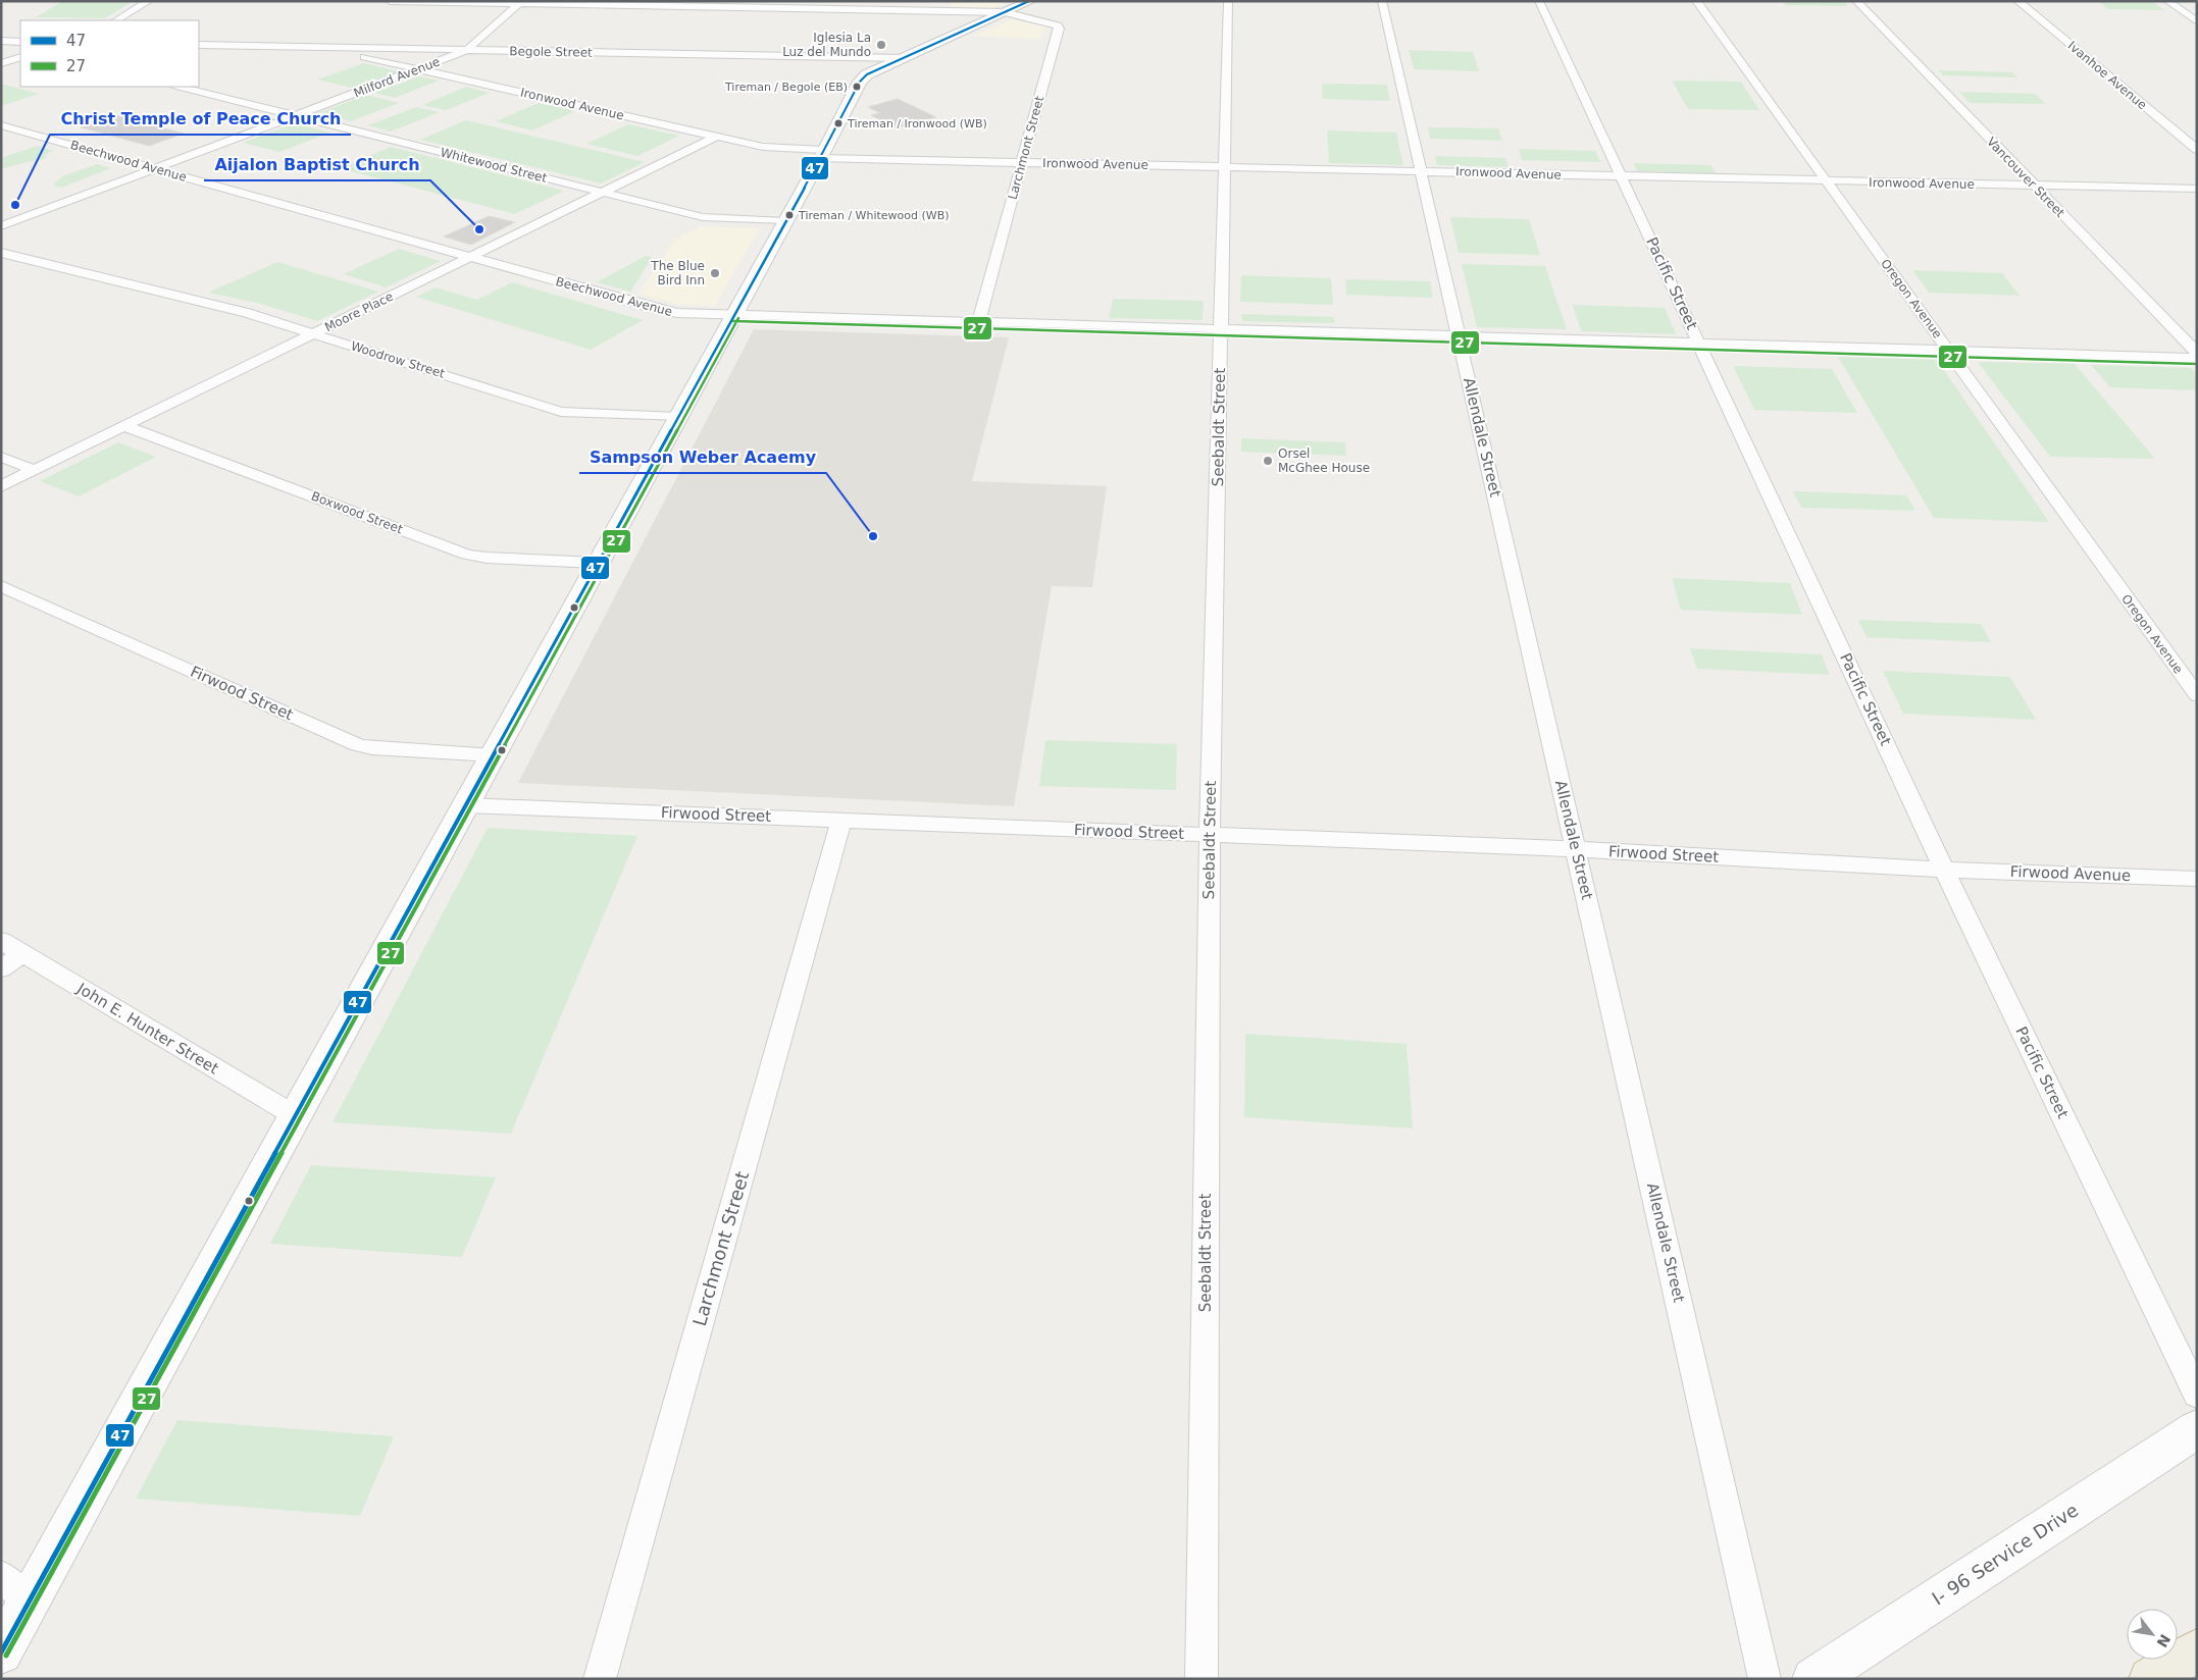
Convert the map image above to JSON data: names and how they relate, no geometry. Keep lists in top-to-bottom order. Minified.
{"streets":{"street":["Begole Street","Ivanhoe Avenue","Milford Avenue","Ironwood Avenue","Larchmont Street","Beechwood Avenue","Whitewood Street","Vancouver Street","Pacific Street","Oregon Avenue","Moore Place","Woodrow Street","Seebaldt Street","Allendale Street","Boxwood Street","Firwood Street","Firwood Avenue","John E. Hunter Street","I- 96 Service Drive"]},"crossings":[["Begole Street","Milford Avenue"],["Begole Street","Ironwood Avenue"],["Milford Avenue","Ironwood Avenue"],["Milford Avenue","Beechwood Avenue"],["Milford Avenue","Whitewood Street"],["Ironwood Avenue","Larchmont Street"],["Ironwood Avenue","Vancouver Street"],["Ironwood Avenue","Pacific Street"],["Ironwood Avenue","Oregon Avenue"],["Ironwood Avenue","Moore Place"],["Ironwood Avenue","Seebaldt Street"],["Ironwood Avenue","Allendale Street"],["Larchmont Street","Beechwood Avenue"],["Larchmont Street","Firwood Street"],["Beechwood Avenue","Pacific Street"],["Beechwood Avenue","Oregon Avenue"],["Beechwood Avenue","Moore Place"],["Beechwood Avenue","Seebaldt Street"],["Beechwood Avenue","Allendale Street"],["Whitewood Street","Moore Place"],["Pacific Street","Firwood Street"],["Pacific Street","Firwood Avenue"],["Moore Place","Woodrow Street"],["Moore Place","Boxwood Street"],["Seebaldt Street","Firwood Street"],["Allendale Street","Firwood Street"],["Firwood Street","Firwood Avenue"]],"places":["Iglesia La Luz del Mundo","Tireman / Begole (EB)","Tireman / Ironwood (WB)","Christ Temple of Peace Church","Tireman / Whitewood (WB)","Aijalon Baptist Church","The Blue Bird Inn","Orsel McGhee House","Sampson Weber Acaemy"],"lines":["transit line 47","transit line 27"],"legend":["47","27"],"north":"bottom right"}
